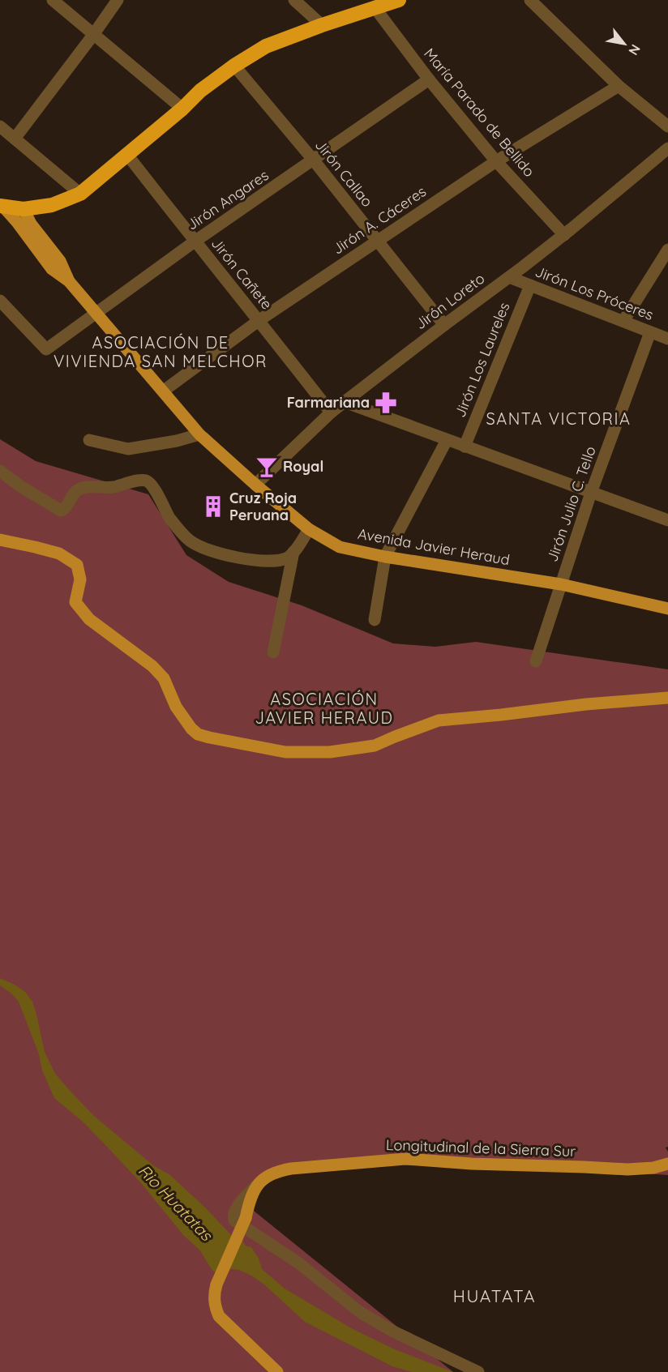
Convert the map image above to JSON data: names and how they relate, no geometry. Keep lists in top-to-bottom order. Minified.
{"streets":{"main road":["Avenida Javier Heraud","Longitudinal de la Sierra Sur"],"street":["María Parado de Bellido","Jirón Callao","Jirón Angares","Jirón A. Cáceres","Jirón Cañete","Jirón Los Próceres","Jirón Loreto","Jirón Los Laureles","Jirón Julio C. Tello"]},"crossings":[["María Parado de Bellido","Jirón Angares"],["María Parado de Bellido","Jirón A. Cáceres"],["María Parado de Bellido","Jirón Loreto"],["Jirón Callao","Jirón Angares"],["Jirón Callao","Jirón A. Cáceres"],["Jirón Callao","Jirón Loreto"],["Jirón Angares","Jirón Cañete"],["Jirón Angares","Avenida Javier Heraud"],["Jirón A. Cáceres","Jirón Cañete"],["Jirón A. Cáceres","Avenida Javier Heraud"],["Jirón Cañete","Jirón Loreto"],["Jirón Los Próceres","Jirón Loreto"],["Jirón Los Próceres","Jirón Los Laureles"],["Jirón Los Próceres","Jirón Julio C. Tello"],["Jirón Loreto","Avenida Javier Heraud"],["Jirón Julio C. Tello","Avenida Javier Heraud"]],"districts":["ASOCIACIÓN DE VIVIENDA SAN MELCHOR","SANTA VICTORIA","ASOCIACIÓN JAVIER HERAUD","HUATATA"],"water":["Rio Huatatas"],"places":{"pharmacy":["Farmariana"],"bar":["Royal"],"building":["Cruz Roja Peruana"]},"north":"bottom right"}
